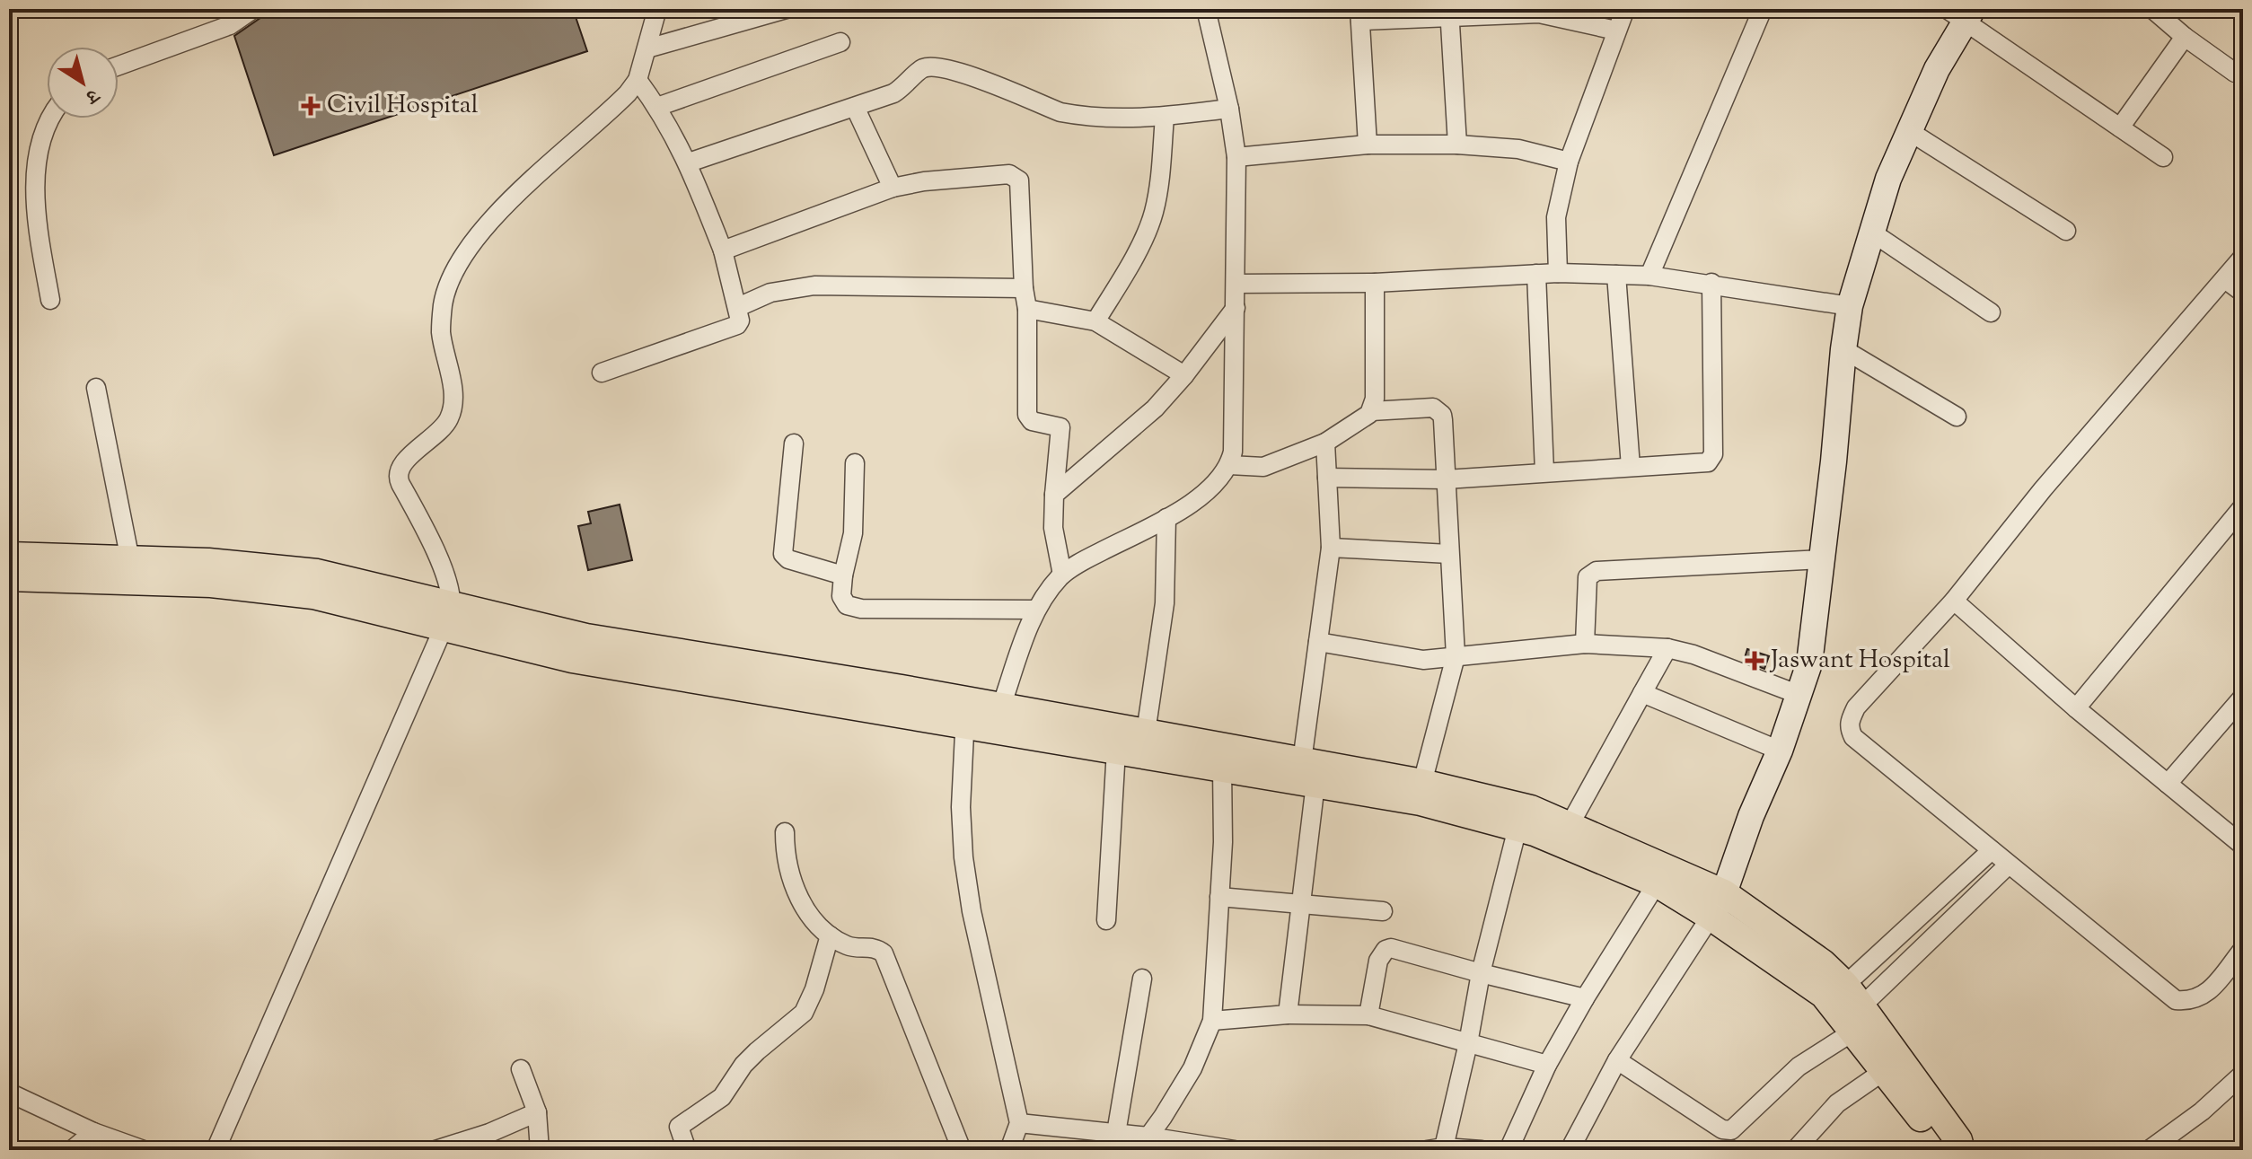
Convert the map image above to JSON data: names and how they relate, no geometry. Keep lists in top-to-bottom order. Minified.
{"places":{"health":["Civil Hospital","Jaswant Hospital"]},"north":"bottom right"}
